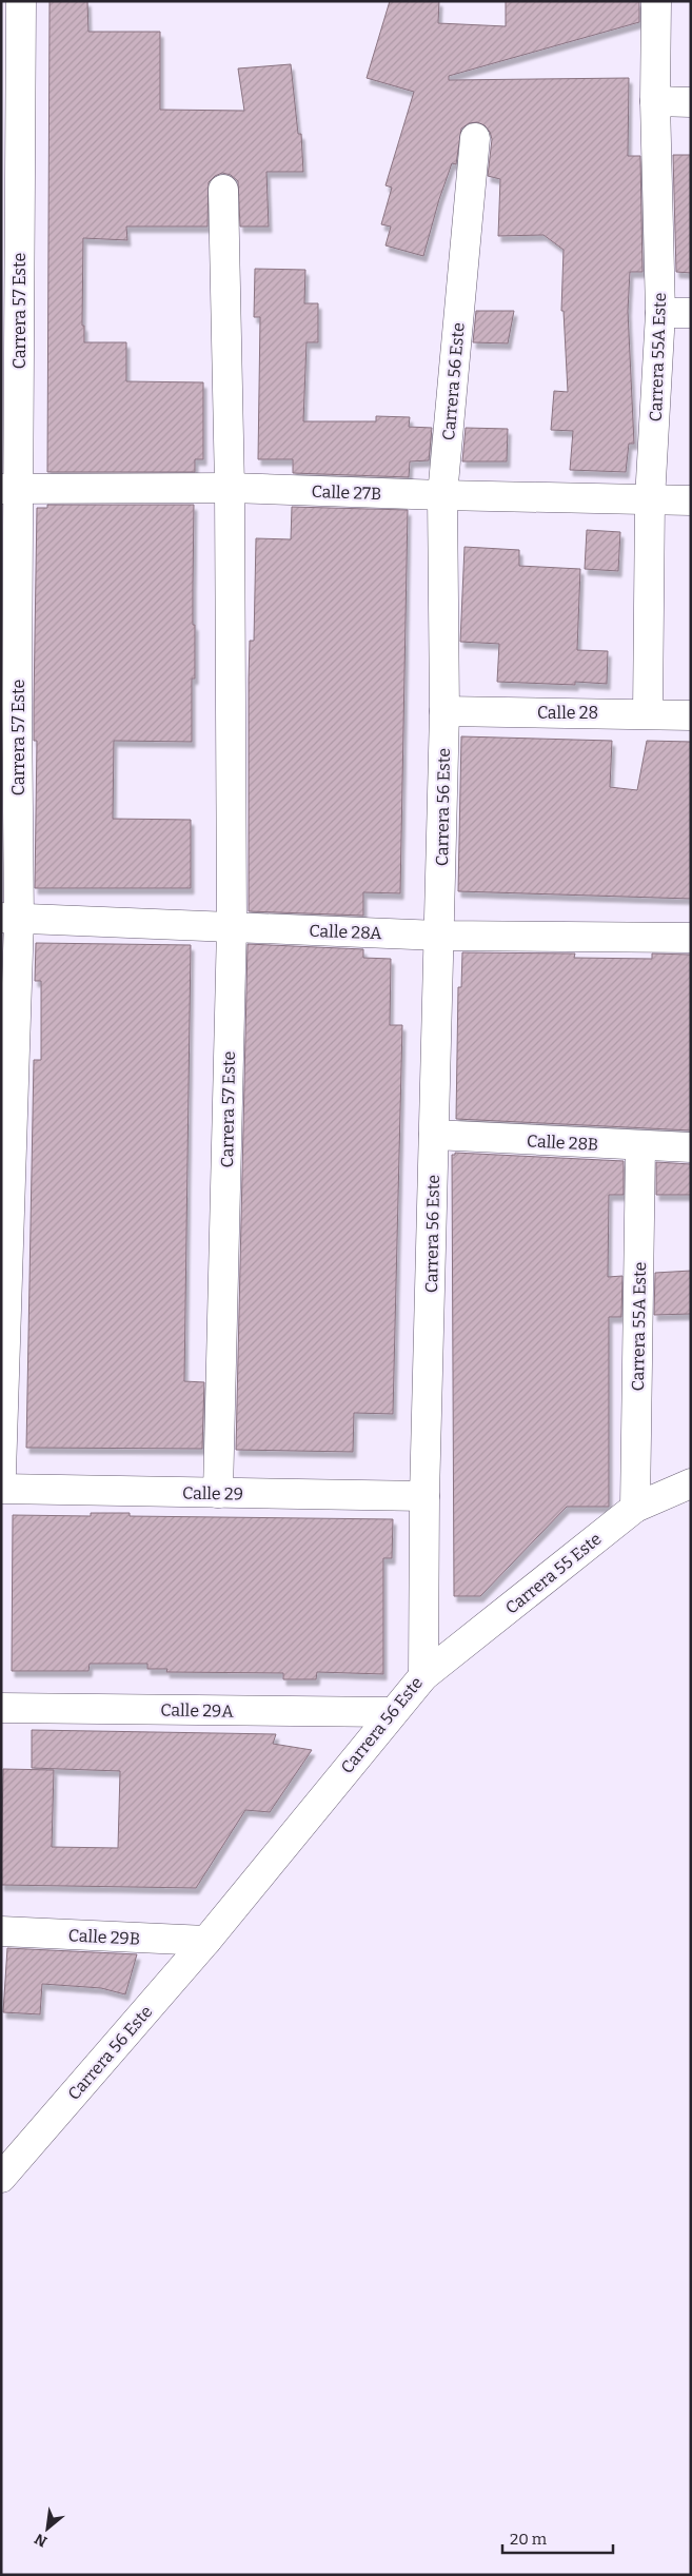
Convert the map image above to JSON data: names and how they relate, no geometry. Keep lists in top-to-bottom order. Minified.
{"streets":{"street":["Carrera 57 Este","Carrera 55A Este","Carrera 56 Este","Calle 27B","Calle 28","Calle 28A","Calle 28B","Calle 29","Carrera 55 Este","Calle 29A","Calle 29B"]},"crossings":[["Carrera 57 Este","Calle 27B"],["Carrera 57 Este","Calle 28A"],["Carrera 57 Este","Calle 29"],["Carrera 55A Este","Calle 27B"],["Carrera 55A Este","Calle 28"],["Carrera 55A Este","Calle 28B"],["Carrera 55A Este","Carrera 55 Este"],["Carrera 56 Este","Calle 27B"],["Carrera 56 Este","Calle 28"],["Carrera 56 Este","Calle 28A"],["Carrera 56 Este","Calle 28B"],["Carrera 56 Este","Calle 29"],["Carrera 56 Este","Carrera 55 Este"],["Carrera 56 Este","Calle 29A"],["Carrera 56 Este","Calle 29B"]],"scale_bar":"20 m","north":"bottom left"}
